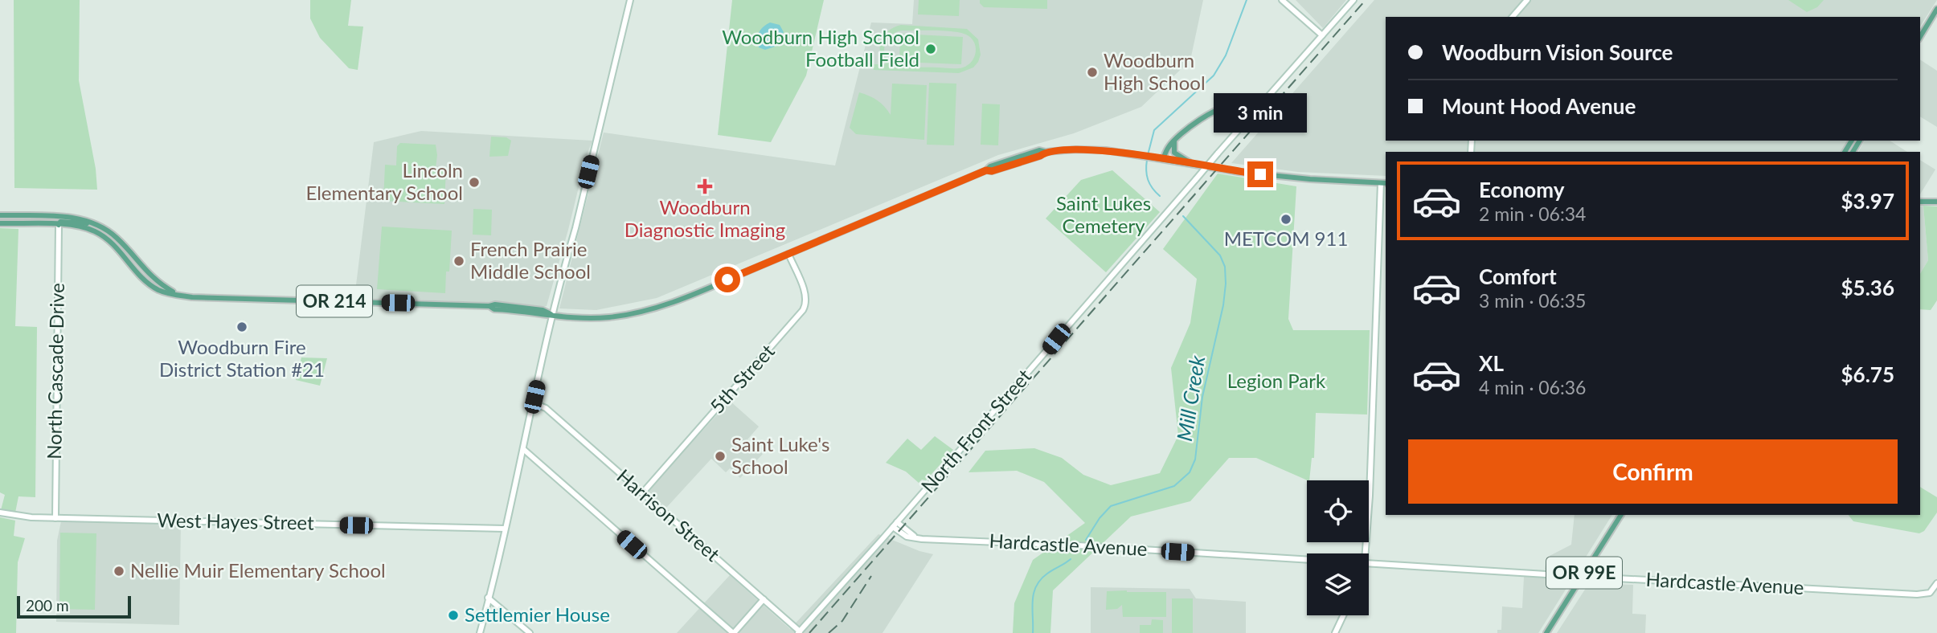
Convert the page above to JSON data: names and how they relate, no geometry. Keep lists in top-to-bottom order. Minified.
{"streets":{"main road":["OR 214","OR 99E"],"street":["North Cascade Drive","5th Street","North Front Street","Harrison Street","West Hayes Street","Hardcastle Avenue"]},"crossings":[["OR 214","North Cascade Drive"],["OR 214","5th Street"],["North Cascade Drive","West Hayes Street"],["5th Street","Harrison Street"],["North Front Street","Harrison Street"],["North Front Street","Hardcastle Avenue"],["Hardcastle Avenue","OR 99E"]],"water":["Mill Creek"],"parks":["Saint Lukes Cemetery","Legion Park"],"places":{"other":["Woodburn High School Football Field","Woodburn High School","Lincoln Elementary School","METCOM 911","French Prairie Middle School","Woodburn Fire District Station #21","Saint Luke's School","Nellie Muir Elementary School","Settlemier House"],"health":["Woodburn Diagnostic Imaging"]},"scale_bar":"200 m","page":{"banner":["Woodburn Vision Source","Mount Hood Avenue"],"bubble":"3 min","list":[{"name":"Economy","note":"2 min · 06:34","value":"$3.97"},{"name":"Comfort","note":"3 min · 06:35","value":"$5.36"},{"name":"XL","note":"4 min · 06:36","value":"$6.75"}],"buttons":"Confirm","scale":"200 m"}}
